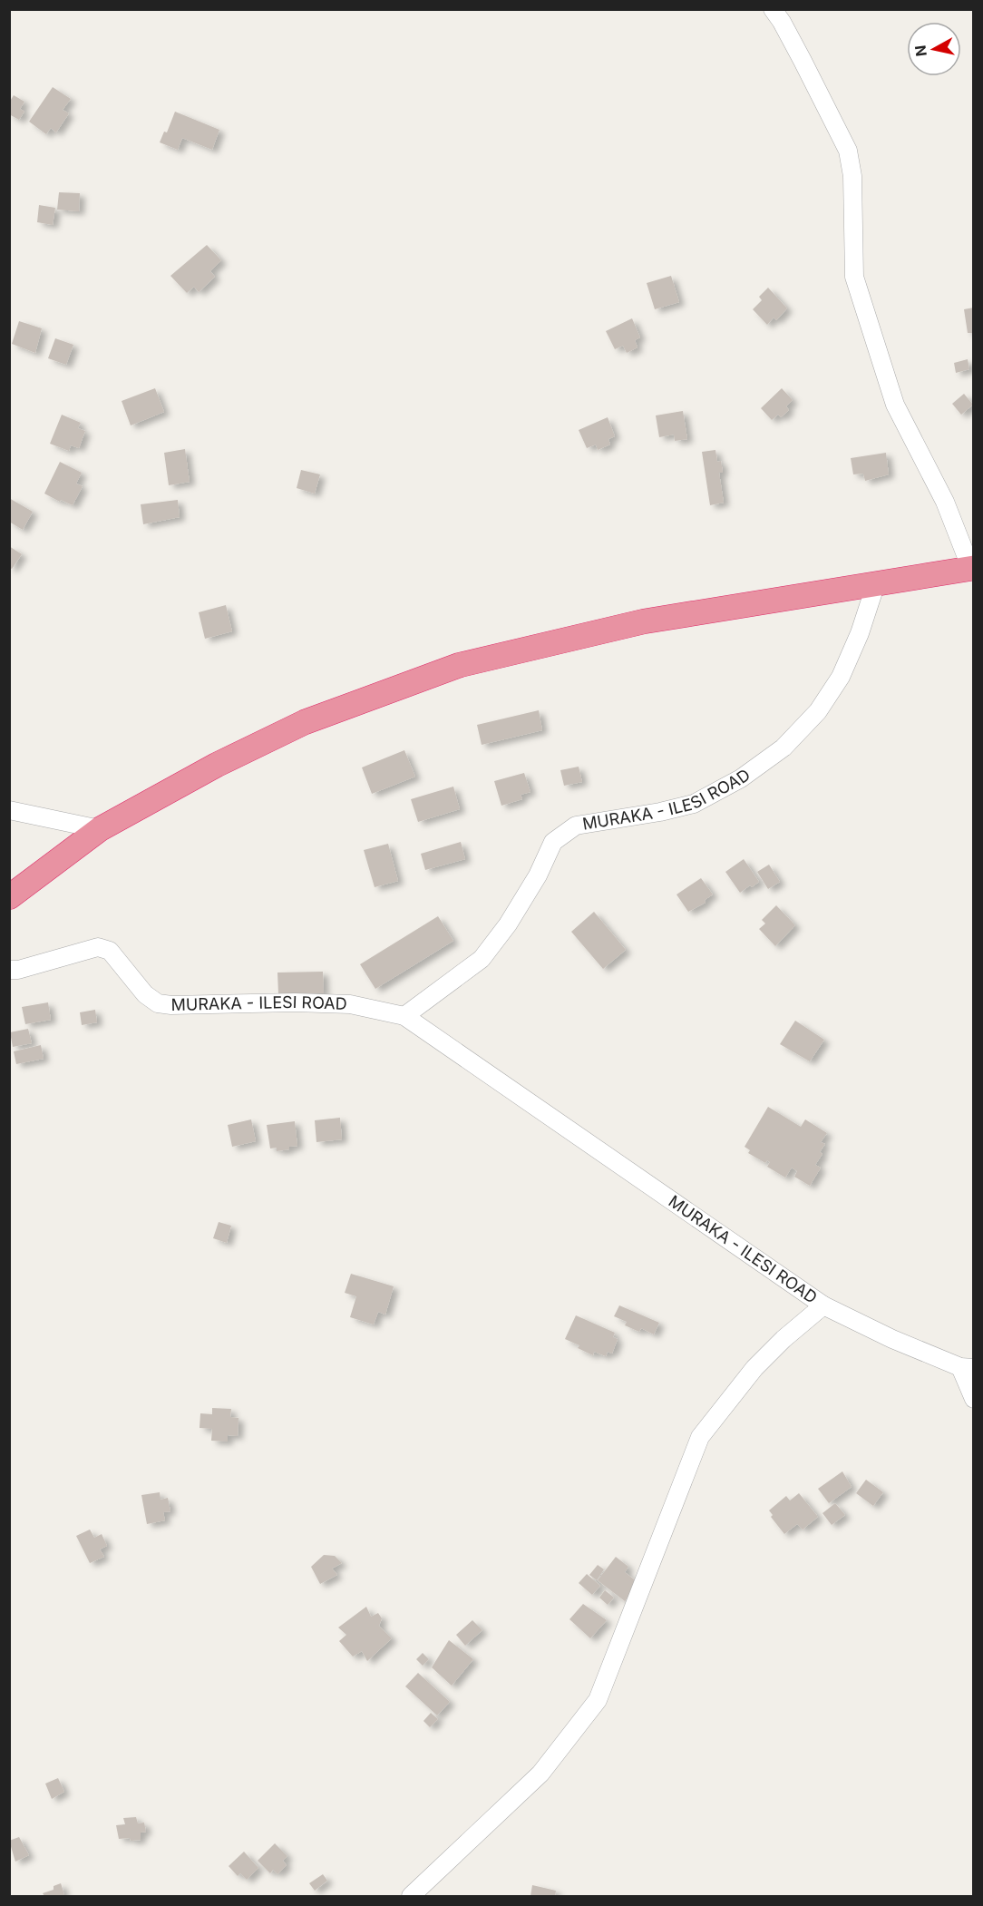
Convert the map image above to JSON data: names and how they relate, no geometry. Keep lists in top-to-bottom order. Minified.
{"streets":{"street":["MURAKA - ILESI ROAD"]},"north":"left"}
